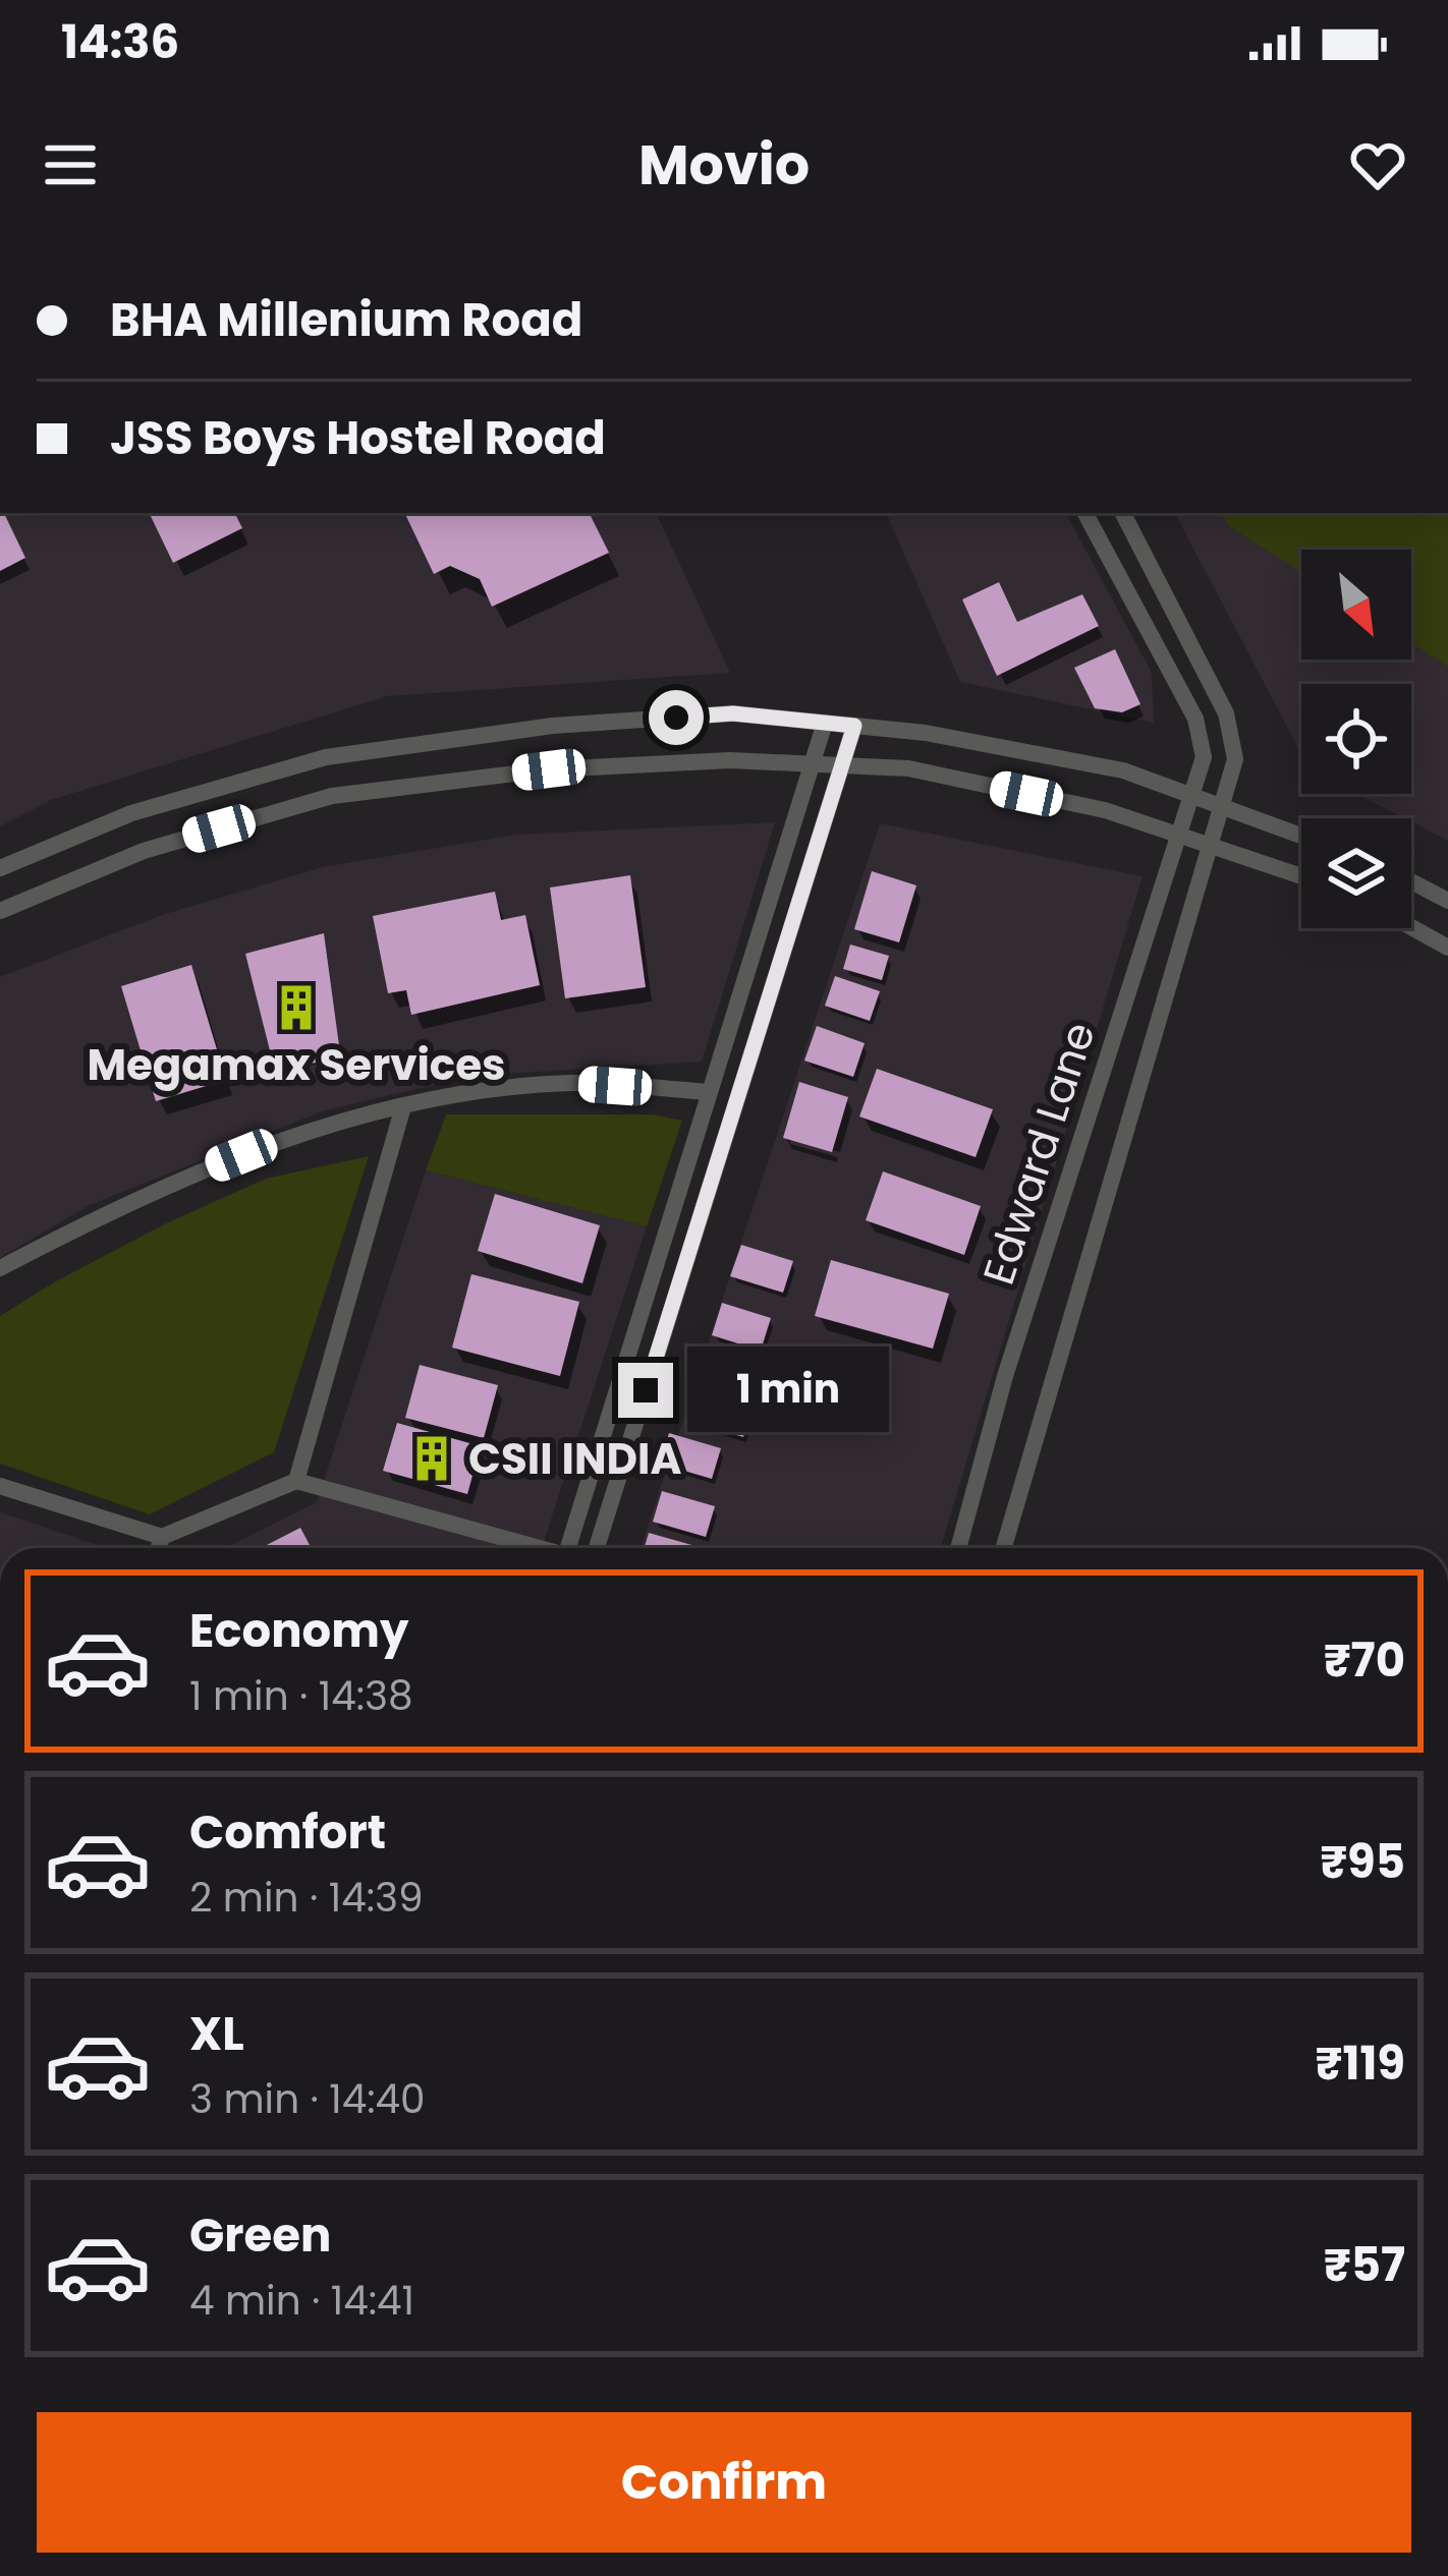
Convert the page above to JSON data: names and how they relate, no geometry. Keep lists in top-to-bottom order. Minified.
{"streets":{"street":["Edward Lane"]},"places":{"building":["Megamax Services","CSII INDIA"]},"north":"bottom right","page":{"status":"14:36","header":"Movio","banner":["BHA Millenium Road","JSS Boys Hostel Road"],"bubble":"1 min","list":[{"name":"Economy","note":"1 min · 14:38","value":"₹70"},{"name":"Comfort","note":"2 min · 14:39","value":"₹95"},{"name":"XL","note":"3 min · 14:40","value":"₹119"},{"name":"Green","note":"4 min · 14:41","value":"₹57"}],"buttons":"Confirm"}}
